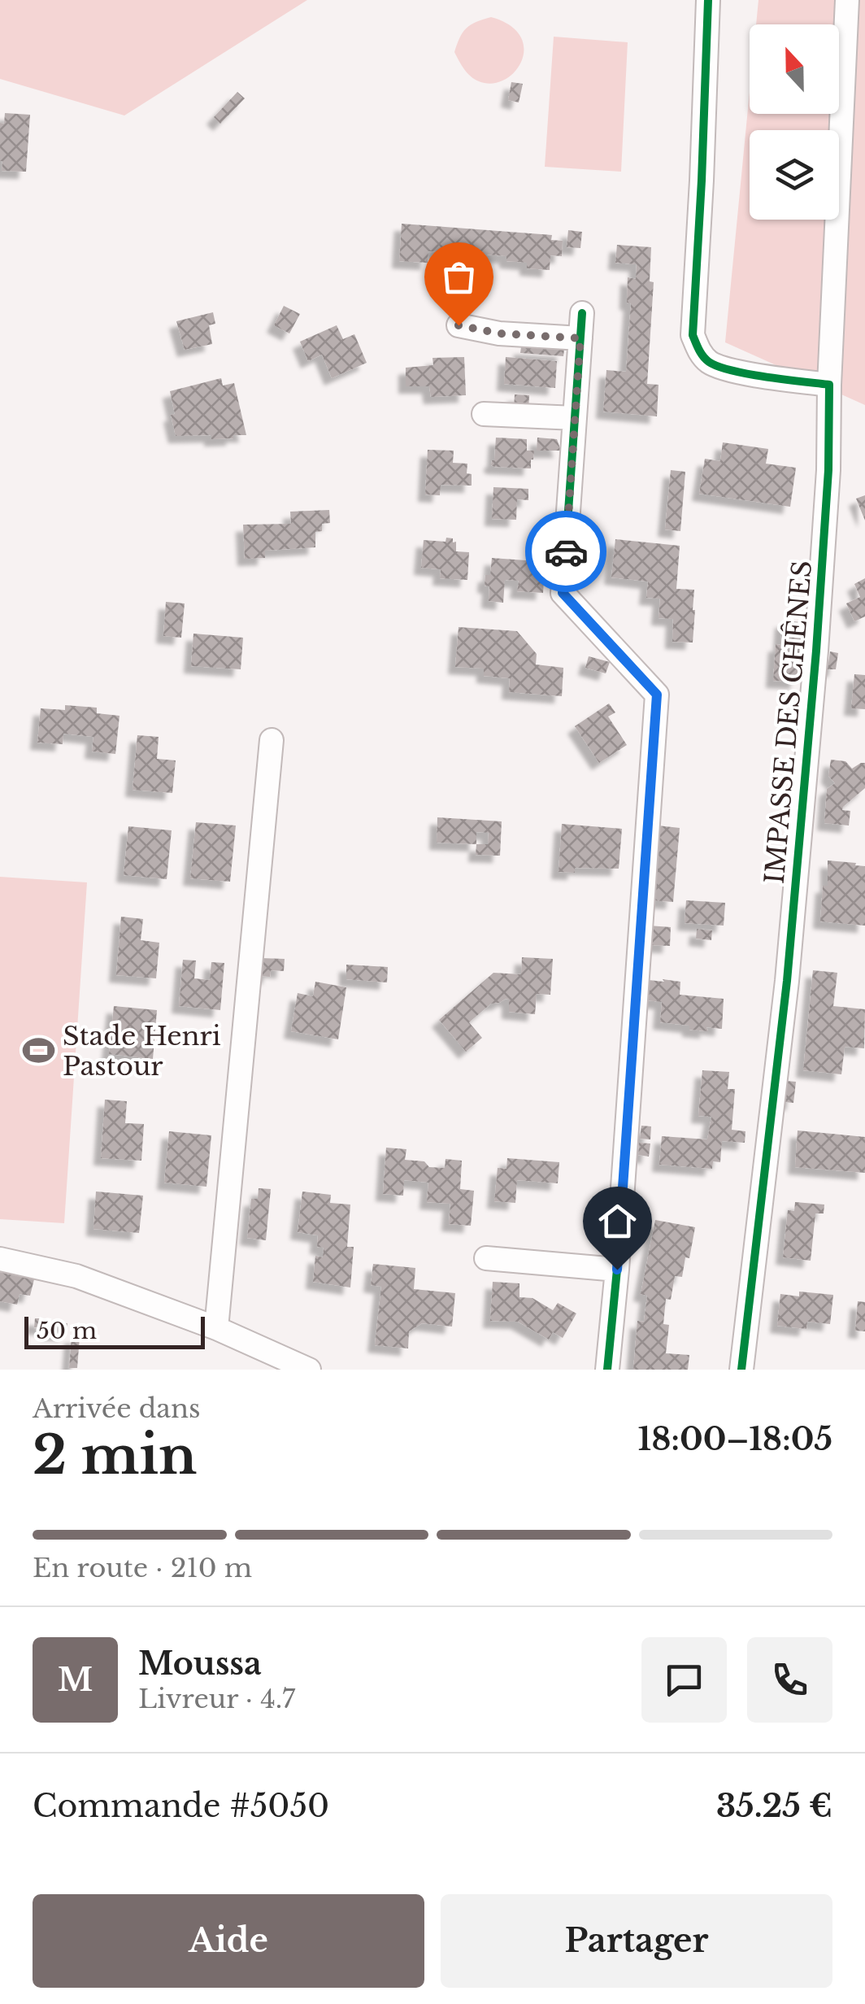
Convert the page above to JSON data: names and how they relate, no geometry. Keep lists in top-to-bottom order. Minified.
{"streets":{"street":["IMPASSE DES CHÊNES"]},"places":{"sports":["Stade Henri Pastour"]},"scale_bar":"50 m","north":"top","page":{"scale":"50 m","heading":["2 min","Arrivée dans","18:00–18:05"],"panel":["Moussa","Livreur · 4.7","Commande #5050","35.25 €"],"bar":"En route · 210 m","round":"M","buttons":["Aide","Partager"]}}
